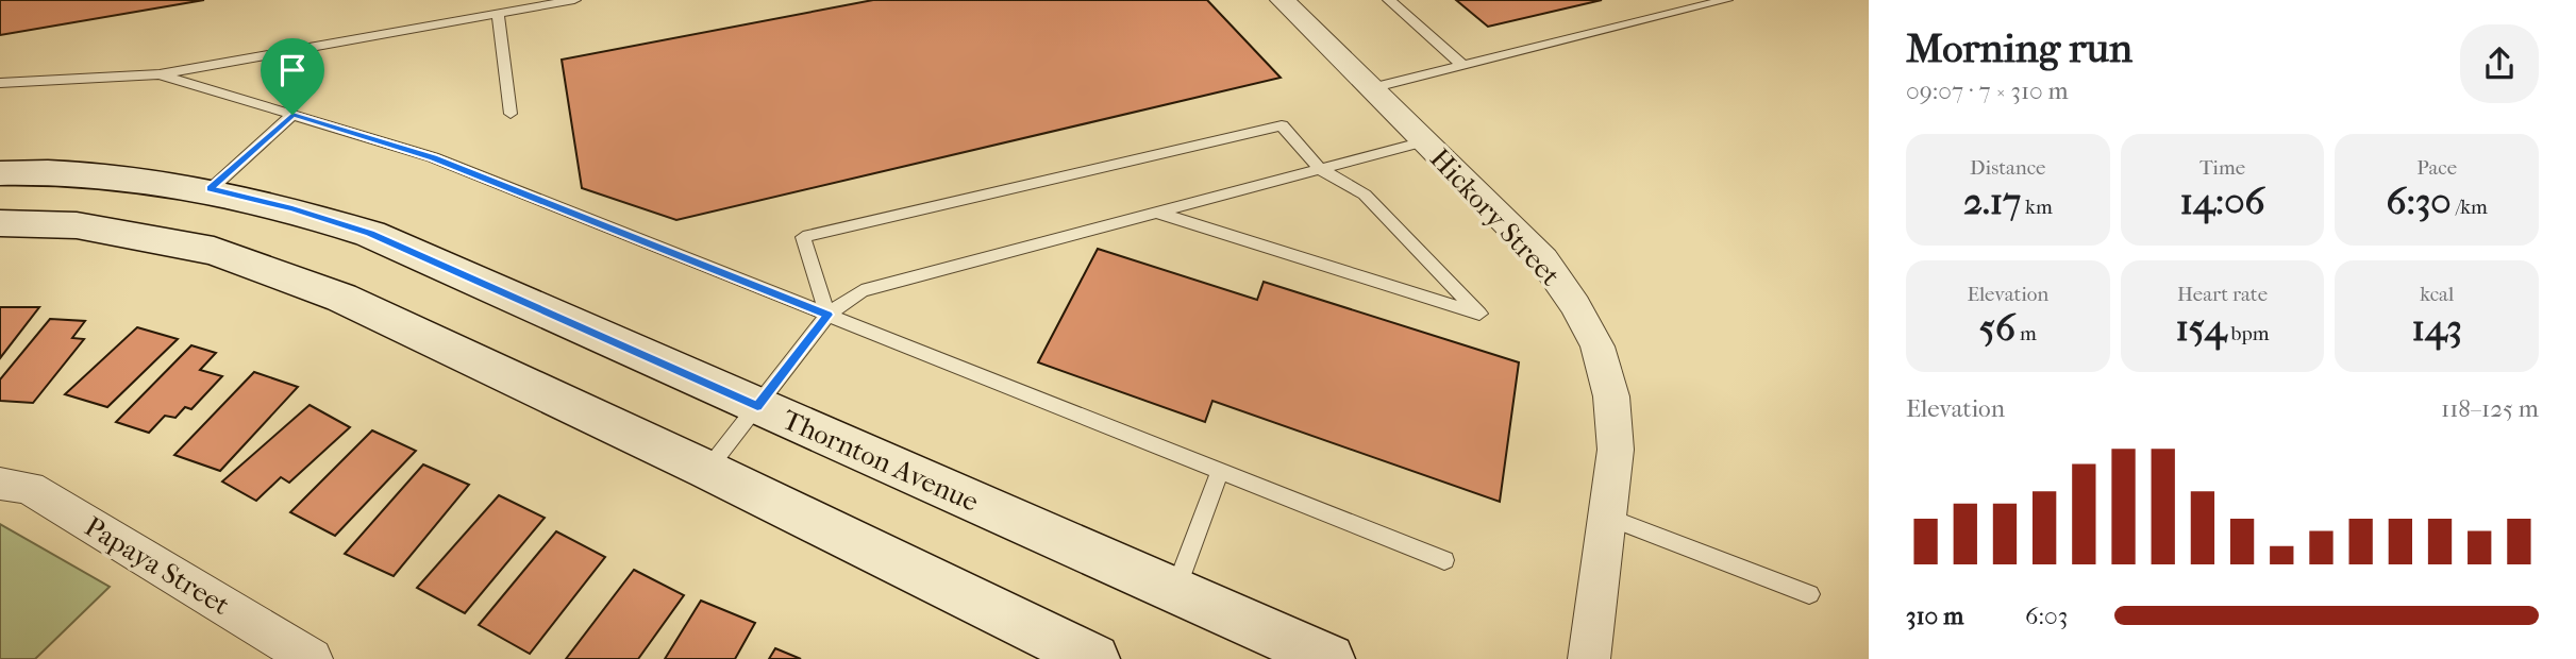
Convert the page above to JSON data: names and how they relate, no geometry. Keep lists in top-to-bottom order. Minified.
{"streets":{"main road":["Thornton Avenue"],"street":["Hickory Street","Papaya Street"]},"page":{"heading":["Morning run","09:07 · 7 × 310 m"],"stats":[["Distance","2.17 km"],["Time","14:06"],["Pace","6:30 /km"],["Elevation","56 m"],["Heart rate","154 bpm"],["kcal","143"]],"chart":["Elevation","118–125 m"],"list":[{"name":"310 m","note":"6:03"}]}}
